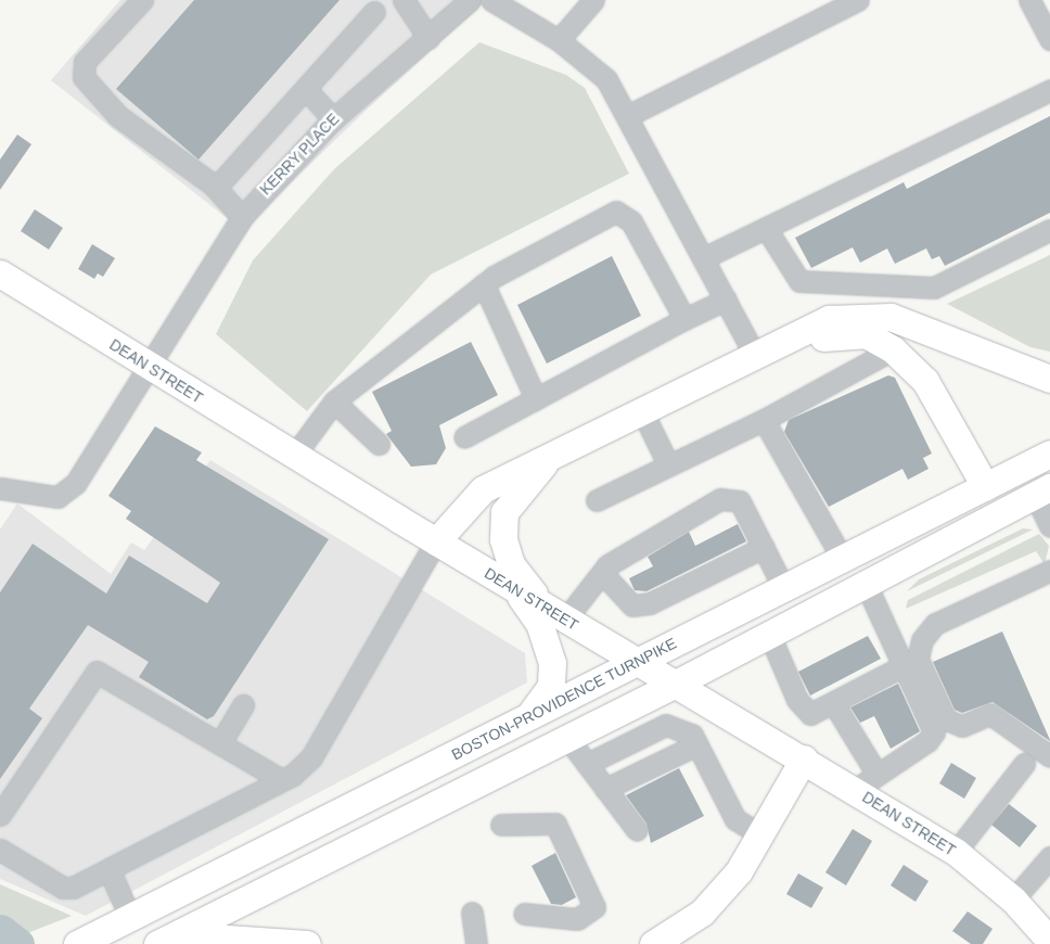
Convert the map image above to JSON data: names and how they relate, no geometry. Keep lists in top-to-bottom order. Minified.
{"streets":{"main road":["DEAN STREET","BOSTON-PROVIDENCE TURNPIKE"],"street":["KERRY PLACE"]},"crossings":[["KERRY PLACE","DEAN STREET"],["DEAN STREET","BOSTON-PROVIDENCE TURNPIKE"]]}
